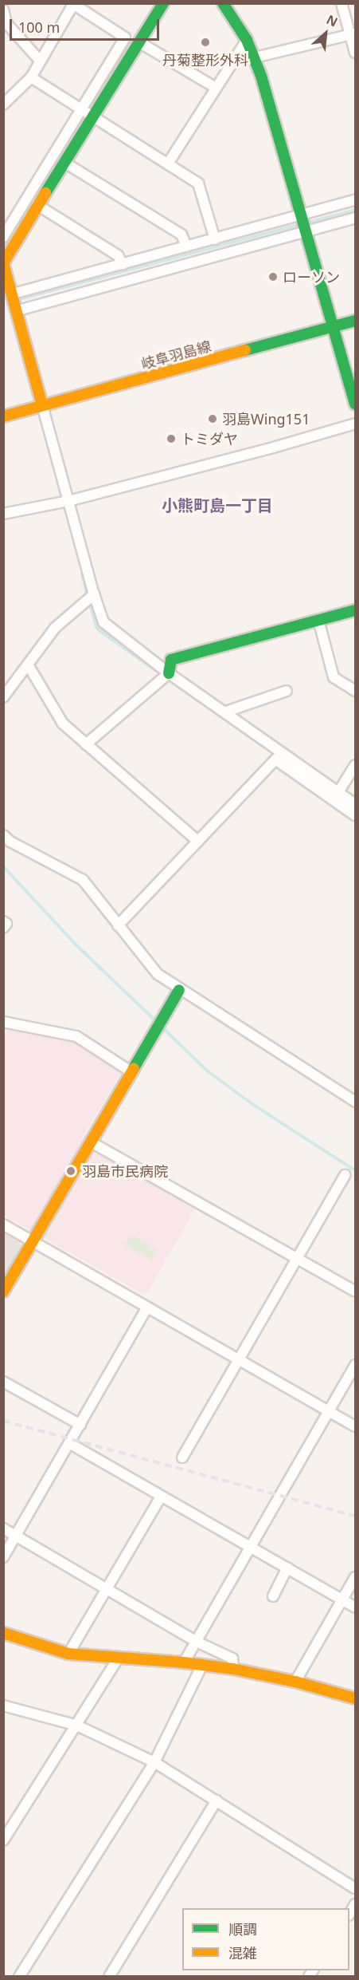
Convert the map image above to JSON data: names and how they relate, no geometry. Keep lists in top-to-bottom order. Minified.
{"streets":{"street":["岐阜羽島線"]},"districts":["小熊町島一丁目"],"places":["丹菊整形外科","ローソン","羽島Wing151","トミダヤ","羽島市民病院"],"legend":["順調","混雑"],"scale_bar":"100 m","north":"top right"}
